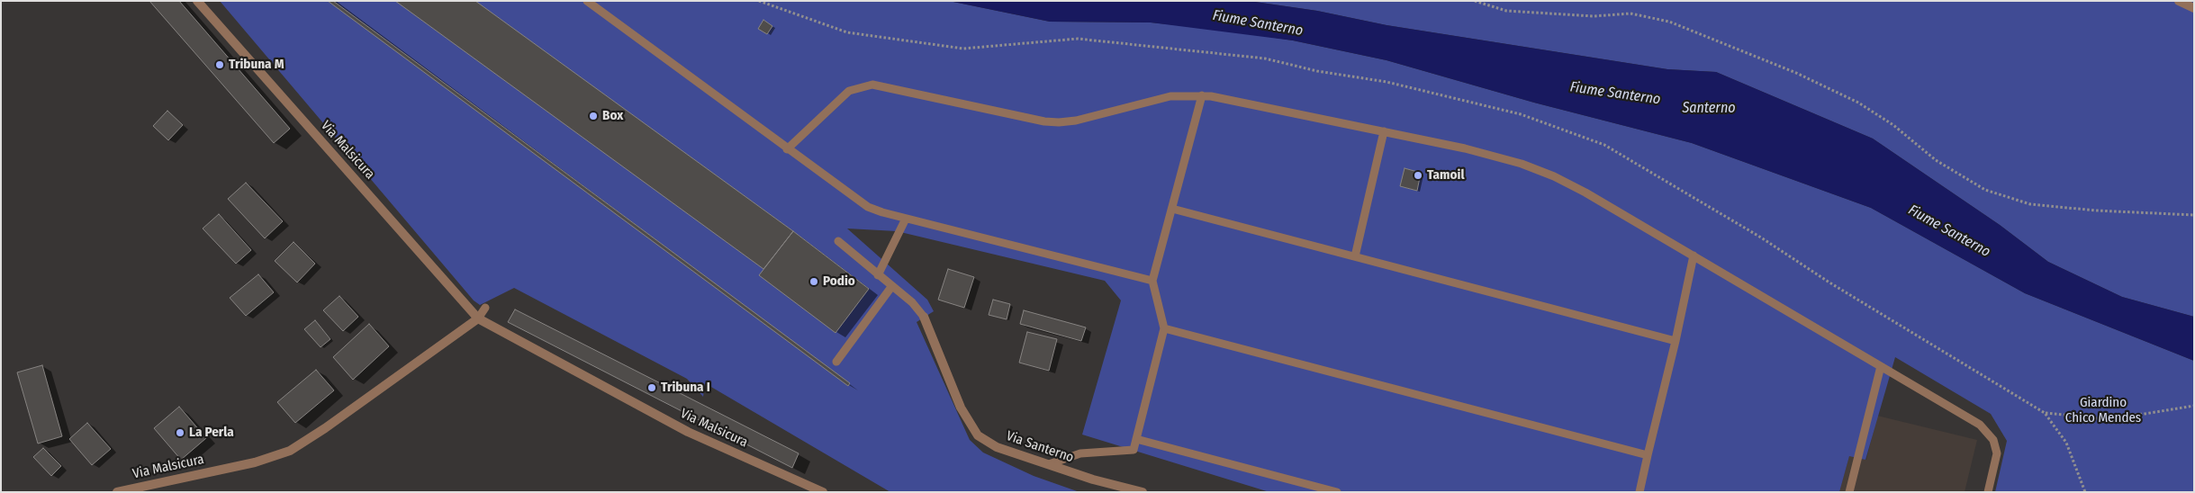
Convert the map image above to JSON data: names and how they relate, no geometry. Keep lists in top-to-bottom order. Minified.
{"streets":{"street":["Via Malsicura","Via Santerno"]},"water":["Fiume Santerno","Santerno"],"parks":["Giardino Chico Mendes"],"places":["Tribuna M","Box","Tamoil","Podio","Tribuna I","La Perla"]}
